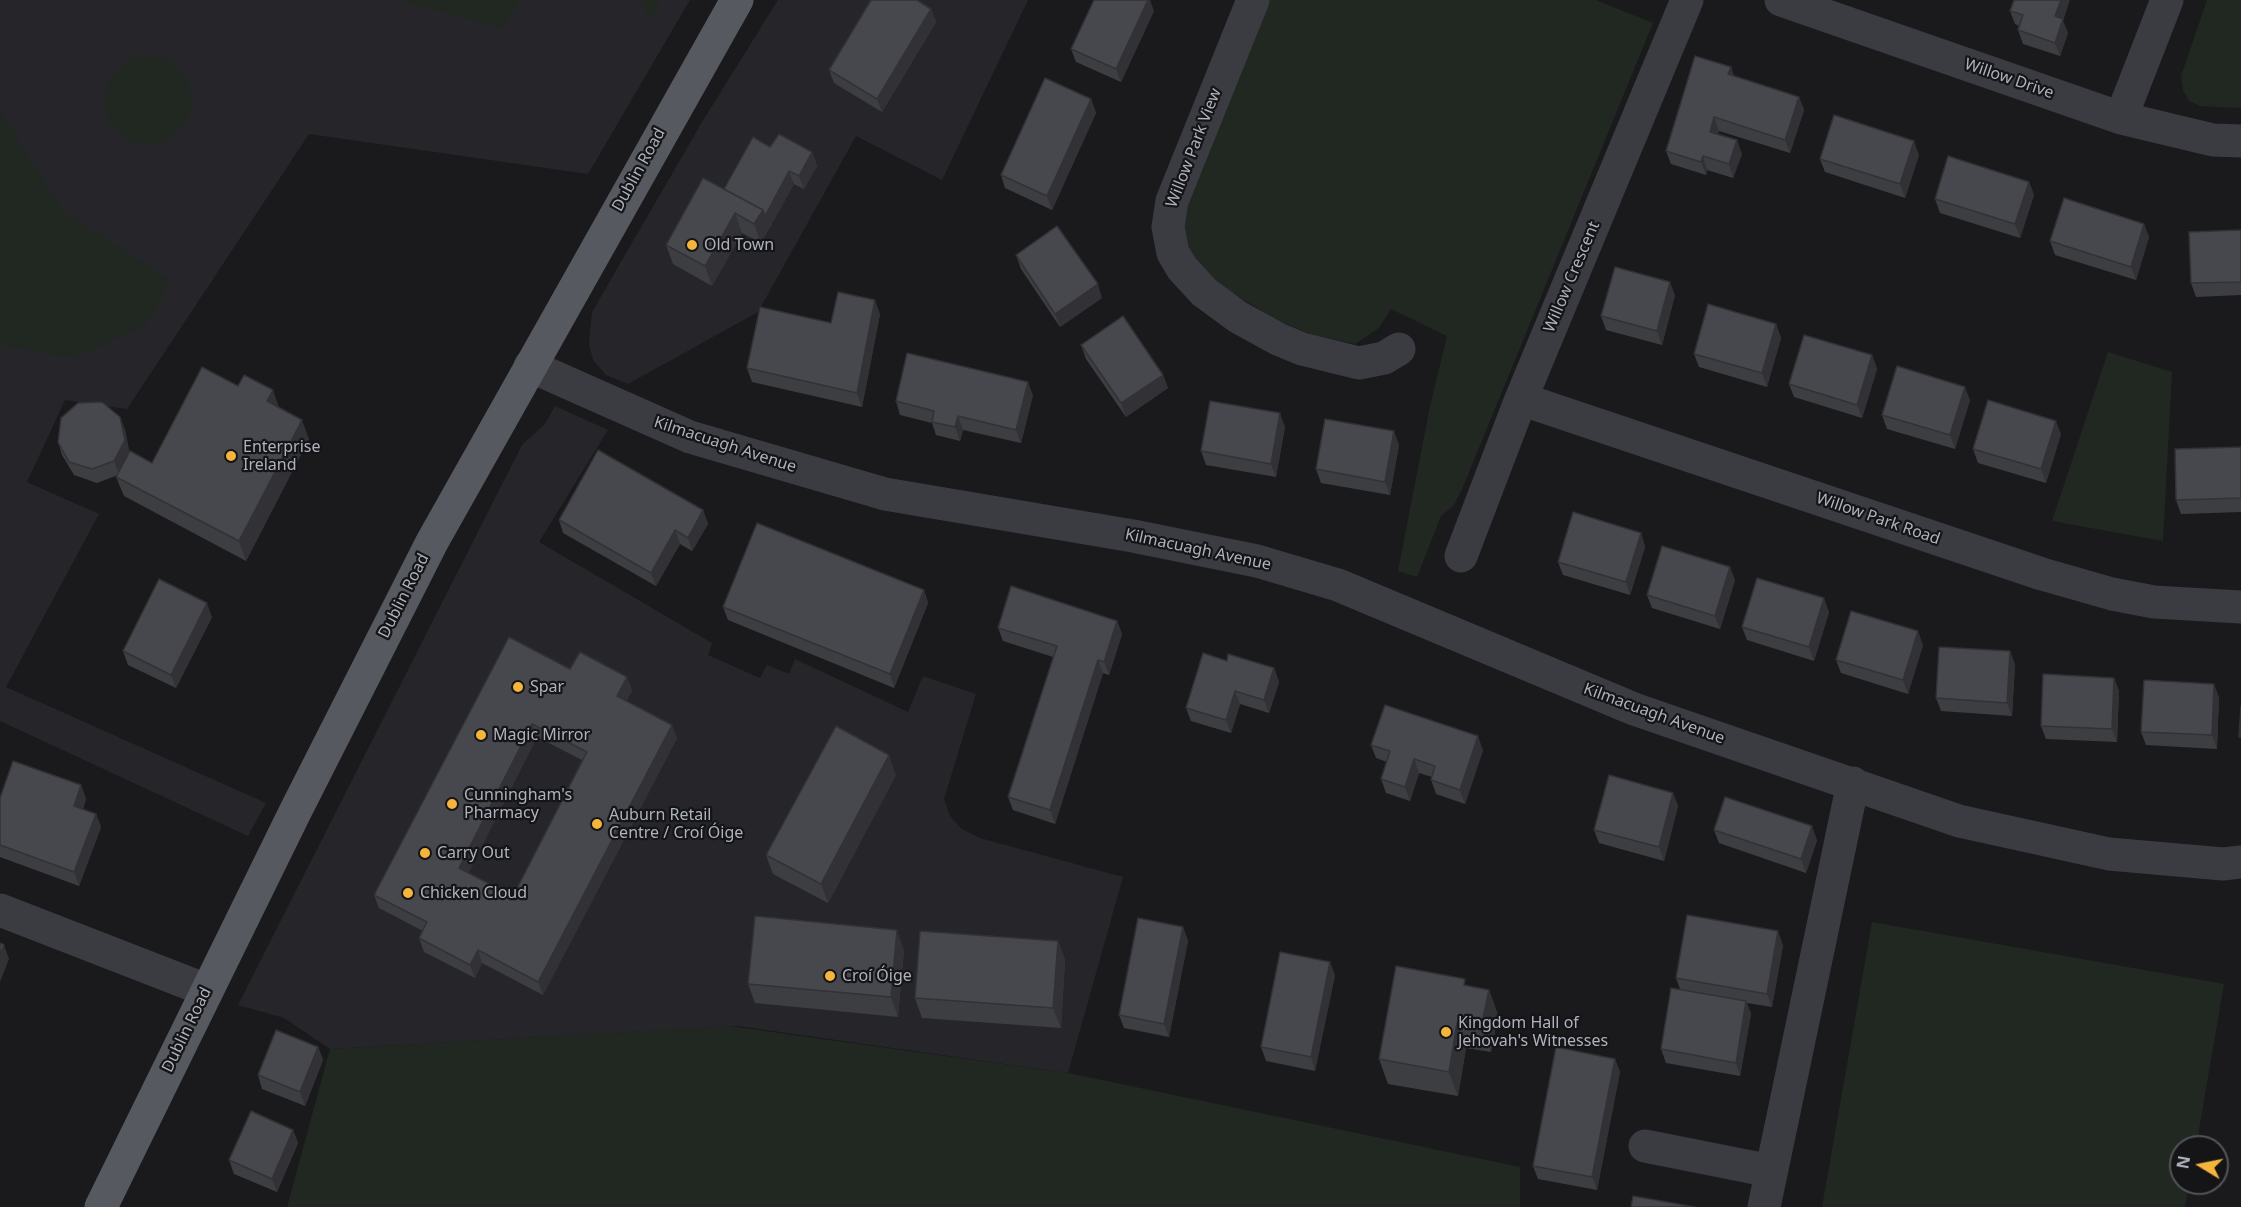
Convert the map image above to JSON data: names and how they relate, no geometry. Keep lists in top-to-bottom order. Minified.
{"streets":{"main road":["Dublin Road"],"street":["Willow Drive","Willow Park View","Willow Crescent","Kilmacuagh Avenue","Willow Park Road"]},"crossings":[["Dublin Road","Kilmacuagh Avenue"],["Willow Crescent","Willow Park Road"]],"places":["Old Town","Enterprise Ireland","Spar","Magic Mirror","Cunningham's Pharmacy","Auburn Retail Centre / Croí Óige","Carry Out","Chicken Cloud","Croí Óige","Kingdom Hall of Jehovah's Witnesses"],"north":"left"}
